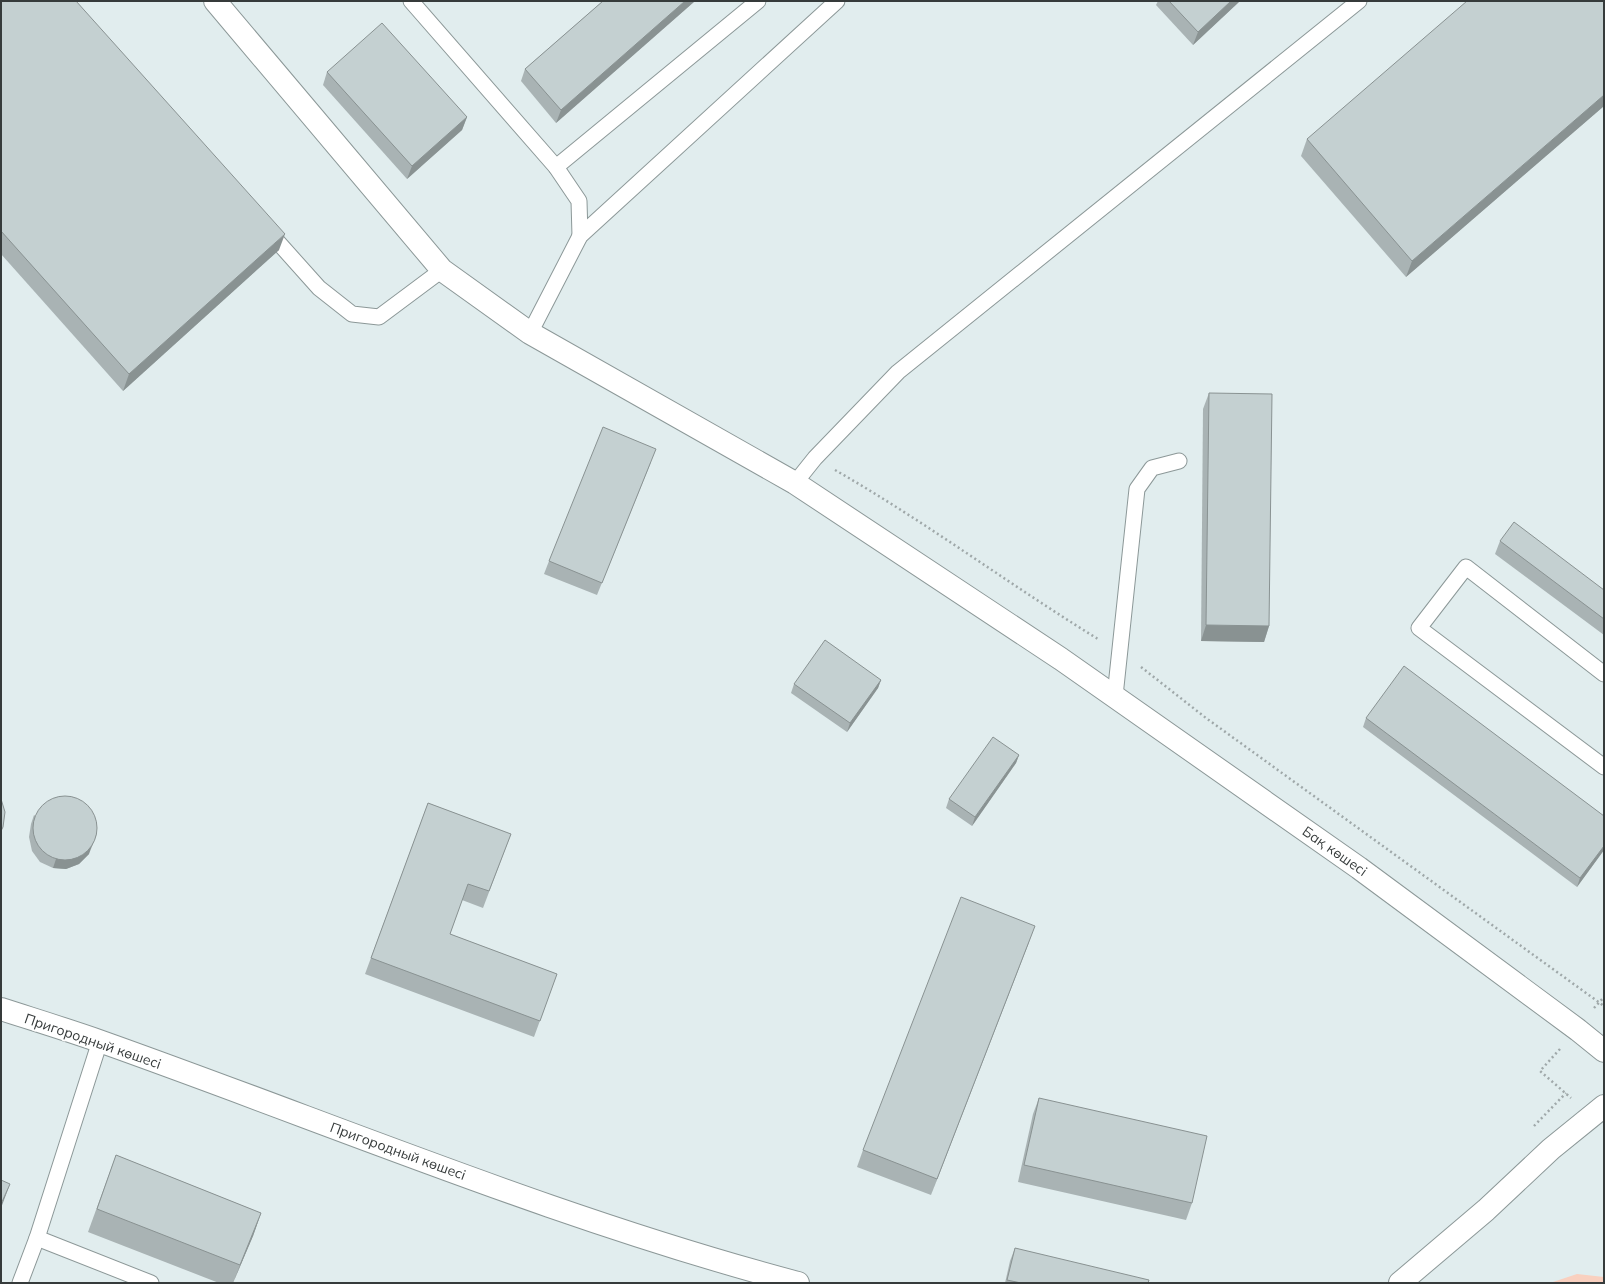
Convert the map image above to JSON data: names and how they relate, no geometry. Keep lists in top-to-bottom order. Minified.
{"streets":{"street":["Бақ көшесі","Пригородный көшесі"]}}
